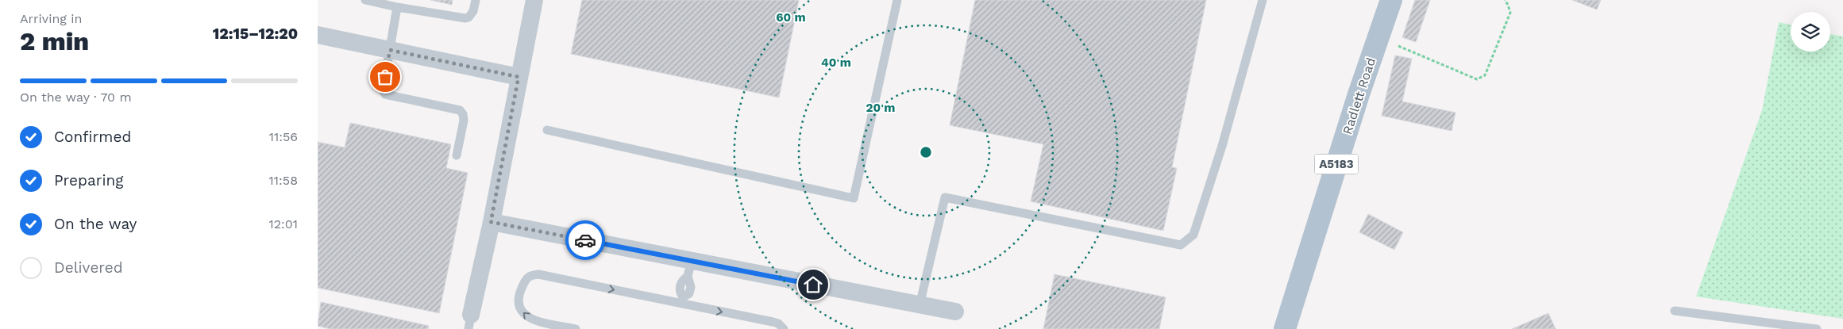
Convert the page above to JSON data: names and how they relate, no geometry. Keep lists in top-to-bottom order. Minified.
{"streets":{"main road":["Radlett Road","A5183"]},"page":{"heading":["2 min","Arriving in","12:15–12:20"],"bar":"On the way · 70 m","list":[["Confirmed","11:56"],["Preparing","11:58"],["On the way","12:01"],"Delivered"]},"rings":["60 m","40 m","20 m"]}
